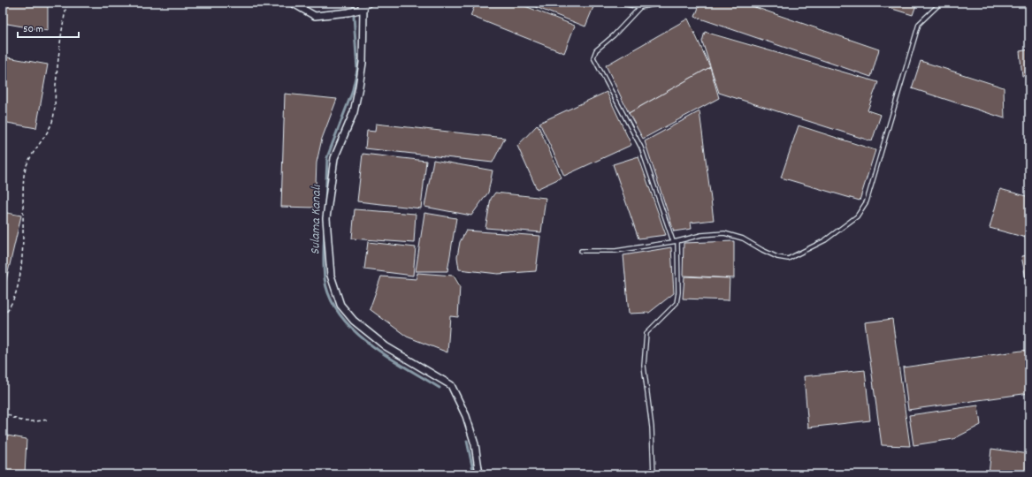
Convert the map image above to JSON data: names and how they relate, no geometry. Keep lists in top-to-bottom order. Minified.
{"water":["Sulama Kanalı"],"scale_bar":"50 m"}
